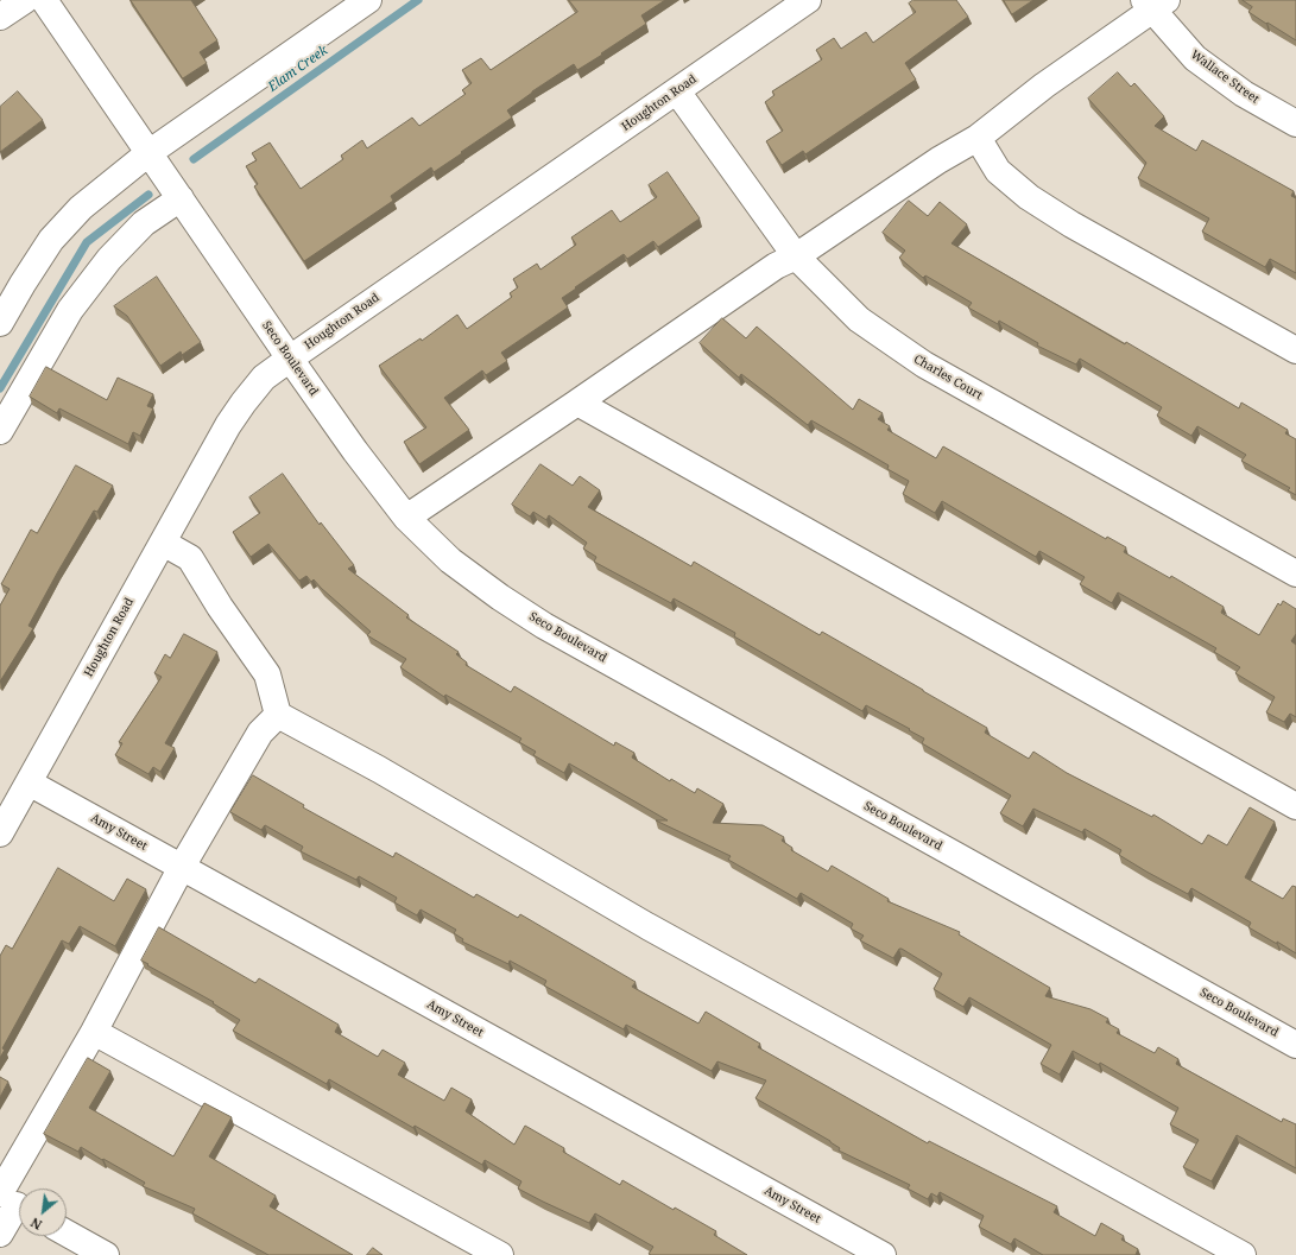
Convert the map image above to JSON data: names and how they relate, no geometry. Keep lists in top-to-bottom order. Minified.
{"streets":{"street":["Wallace Street","Houghton Road","Seco Boulevard","Charles Court","Amy Street"]},"crossings":[["Houghton Road","Seco Boulevard"],["Houghton Road","Charles Court"],["Houghton Road","Amy Street"]],"water":["Elam Creek"],"north":"bottom left"}
